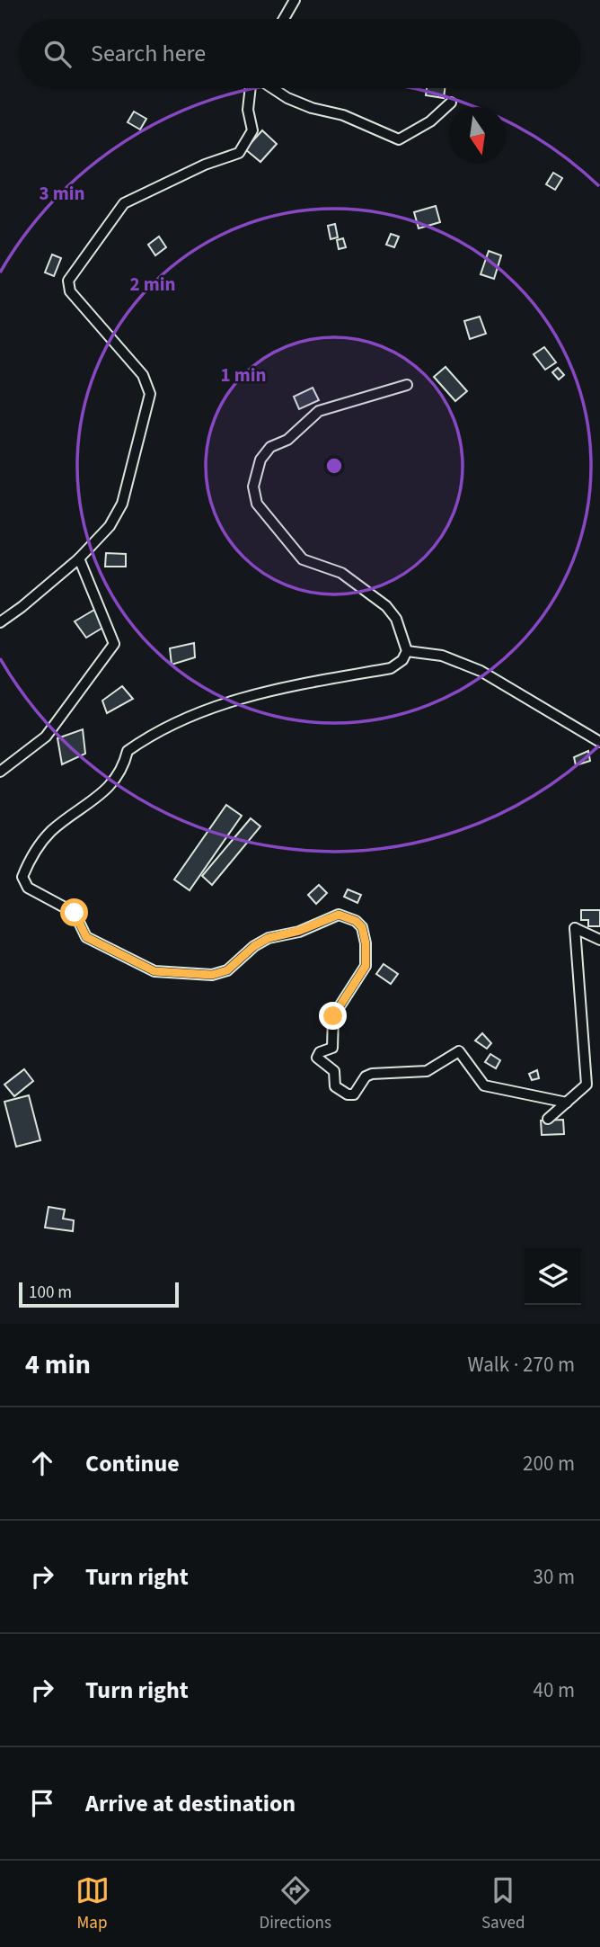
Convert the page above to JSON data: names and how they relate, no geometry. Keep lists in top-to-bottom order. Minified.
{"scale_bar":"100 m","north":"bottom","page":{"search":"Search here","scale":"100 m","heading":["4 min","Walk · 270 m"],"list":[["Continue","200 m"],["Turn right","30 m"],["Turn right","40 m"],"Arrive at destination"],"nav":["Map","Directions","Saved"]},"rings":["3 min","2 min","1 min"]}
